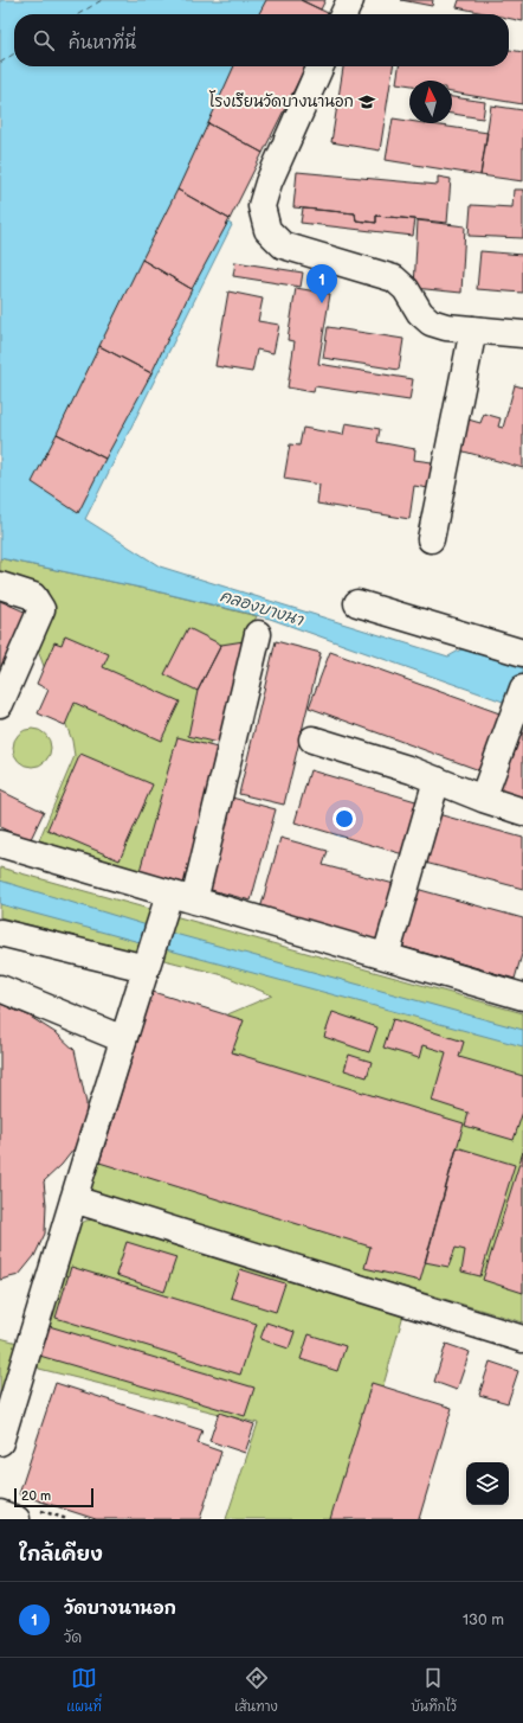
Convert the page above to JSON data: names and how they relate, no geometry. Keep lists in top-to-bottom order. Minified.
{"water":["คลองบางนา"],"places":{"school or university":["โรงเรียนวัดบางนานอก"]},"scale_bar":"20 m","north":"top","page":{"search":"ค้นหาที่นี่","pins":"1","scale":"20 m","heading":"ใกล้เคียง","list":[{"mark":"1","name":"วัดบางนานอก","note":"วัด","value":"130 m"}],"nav":["แผนที่","เส้นทาง","บันทึกไว้"]}}
